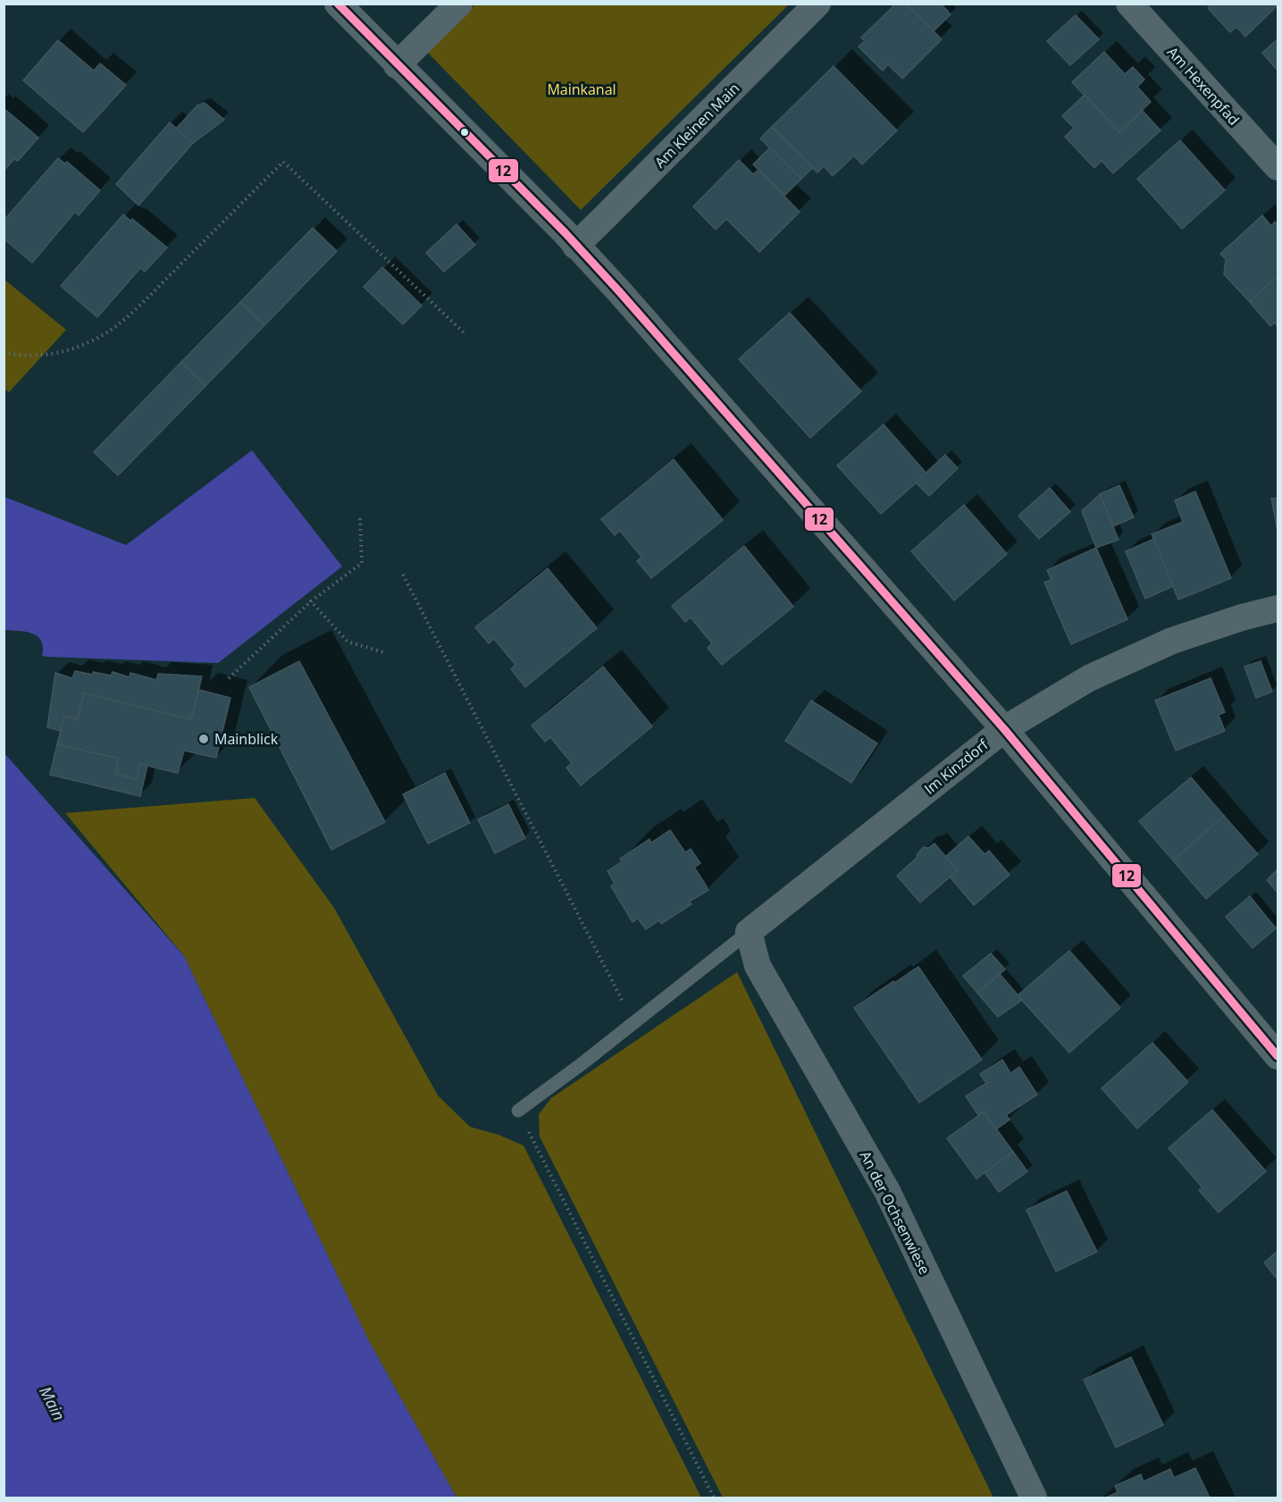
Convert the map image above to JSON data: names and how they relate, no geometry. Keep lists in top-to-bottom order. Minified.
{"streets":{"street":["Am Hexenpfad","Am Kleinen Main","Im Kinzdorf","An der Ochsenwiese"]},"crossings":[["Im Kinzdorf","An der Ochsenwiese"]],"water":["Main"],"parks":["Mainkanal"],"places":["Mainblick"],"lines":["transit line 12"]}
